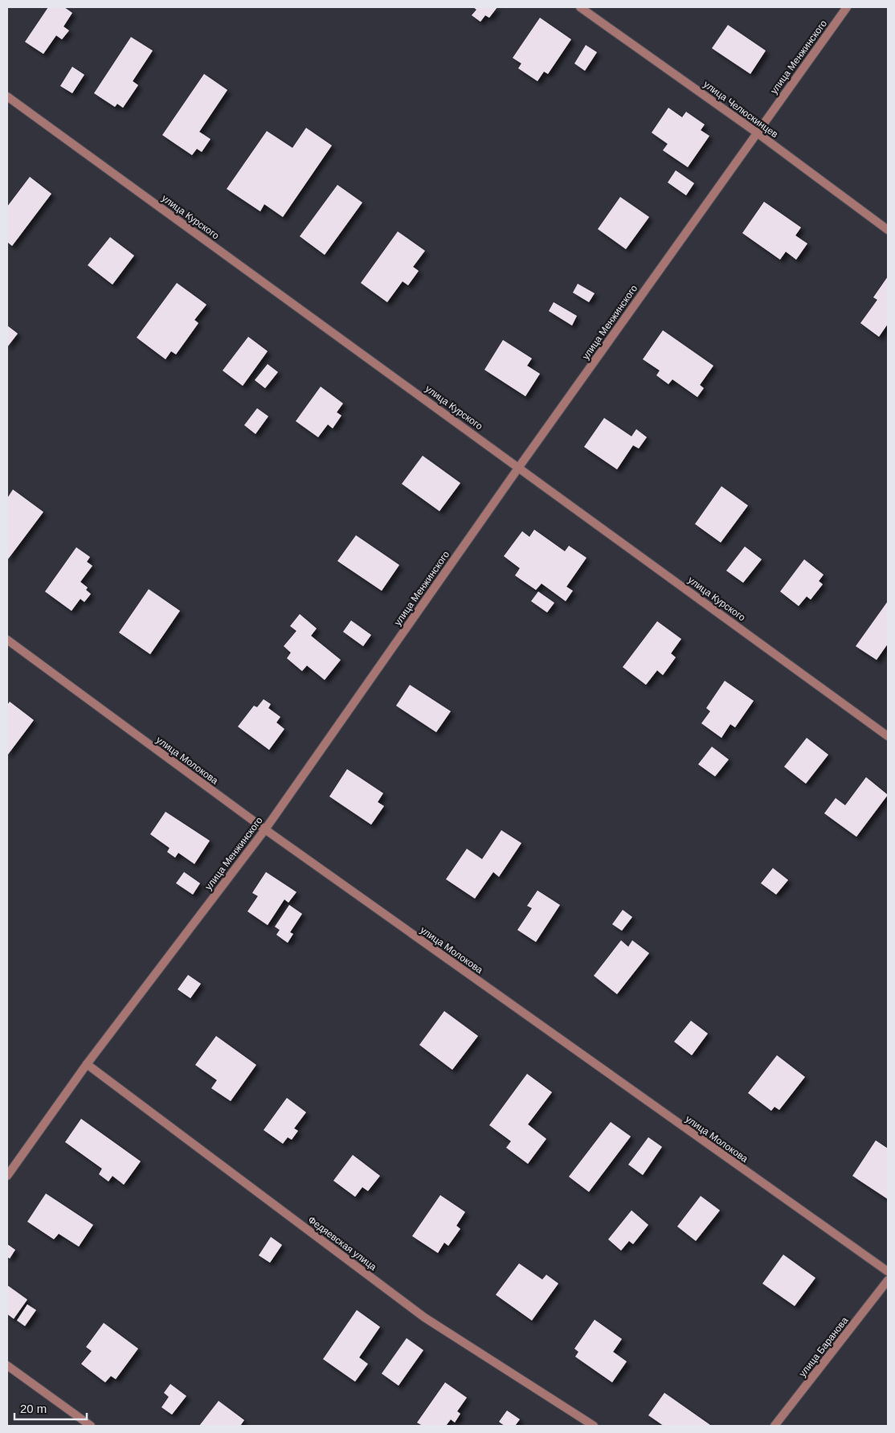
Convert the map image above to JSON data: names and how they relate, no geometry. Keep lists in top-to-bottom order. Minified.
{"streets":{"street":["улица Менжинского","улица Челюскинцев","улица Курского","улица Молокова","Федяевская улица","улица Баранова"]},"crossings":[["улица Менжинского","улица Челюскинцев"],["улица Менжинского","улица Курского"],["улица Менжинского","улица Молокова"],["улица Менжинского","Федяевская улица"]],"scale_bar":"20 m"}
